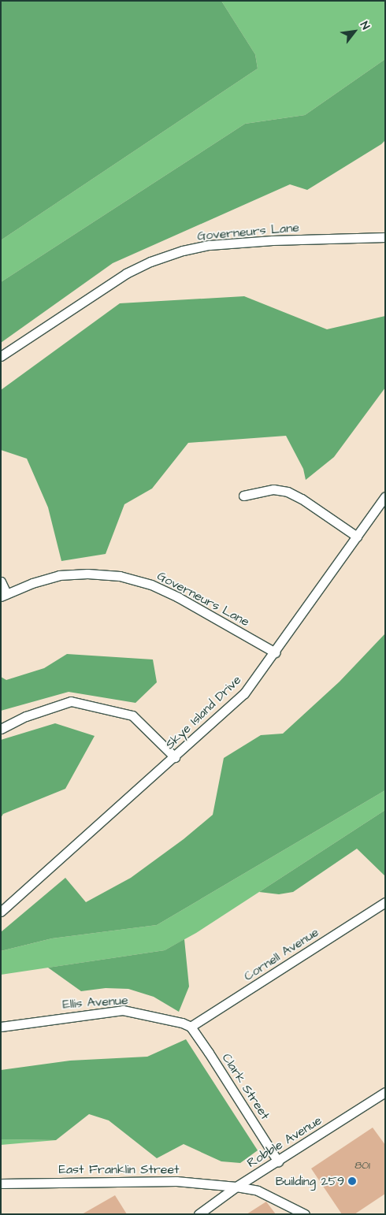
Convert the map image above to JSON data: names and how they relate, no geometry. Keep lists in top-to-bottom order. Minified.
{"streets":{"street":["Governeurs Lane","Skye Island Drive","Cornell Avenue","Ellis Avenue","Clark Street","Robble Avenue","East Franklin Street"]},"crossings":[["Governeurs Lane","Skye Island Drive"],["Cornell Avenue","Ellis Avenue"],["Cornell Avenue","Clark Street"],["Ellis Avenue","Clark Street"],["Clark Street","Robble Avenue"],["Robble Avenue","East Franklin Street"]],"places":["Building 259"],"house_numbers":["801"],"north":"top right"}
